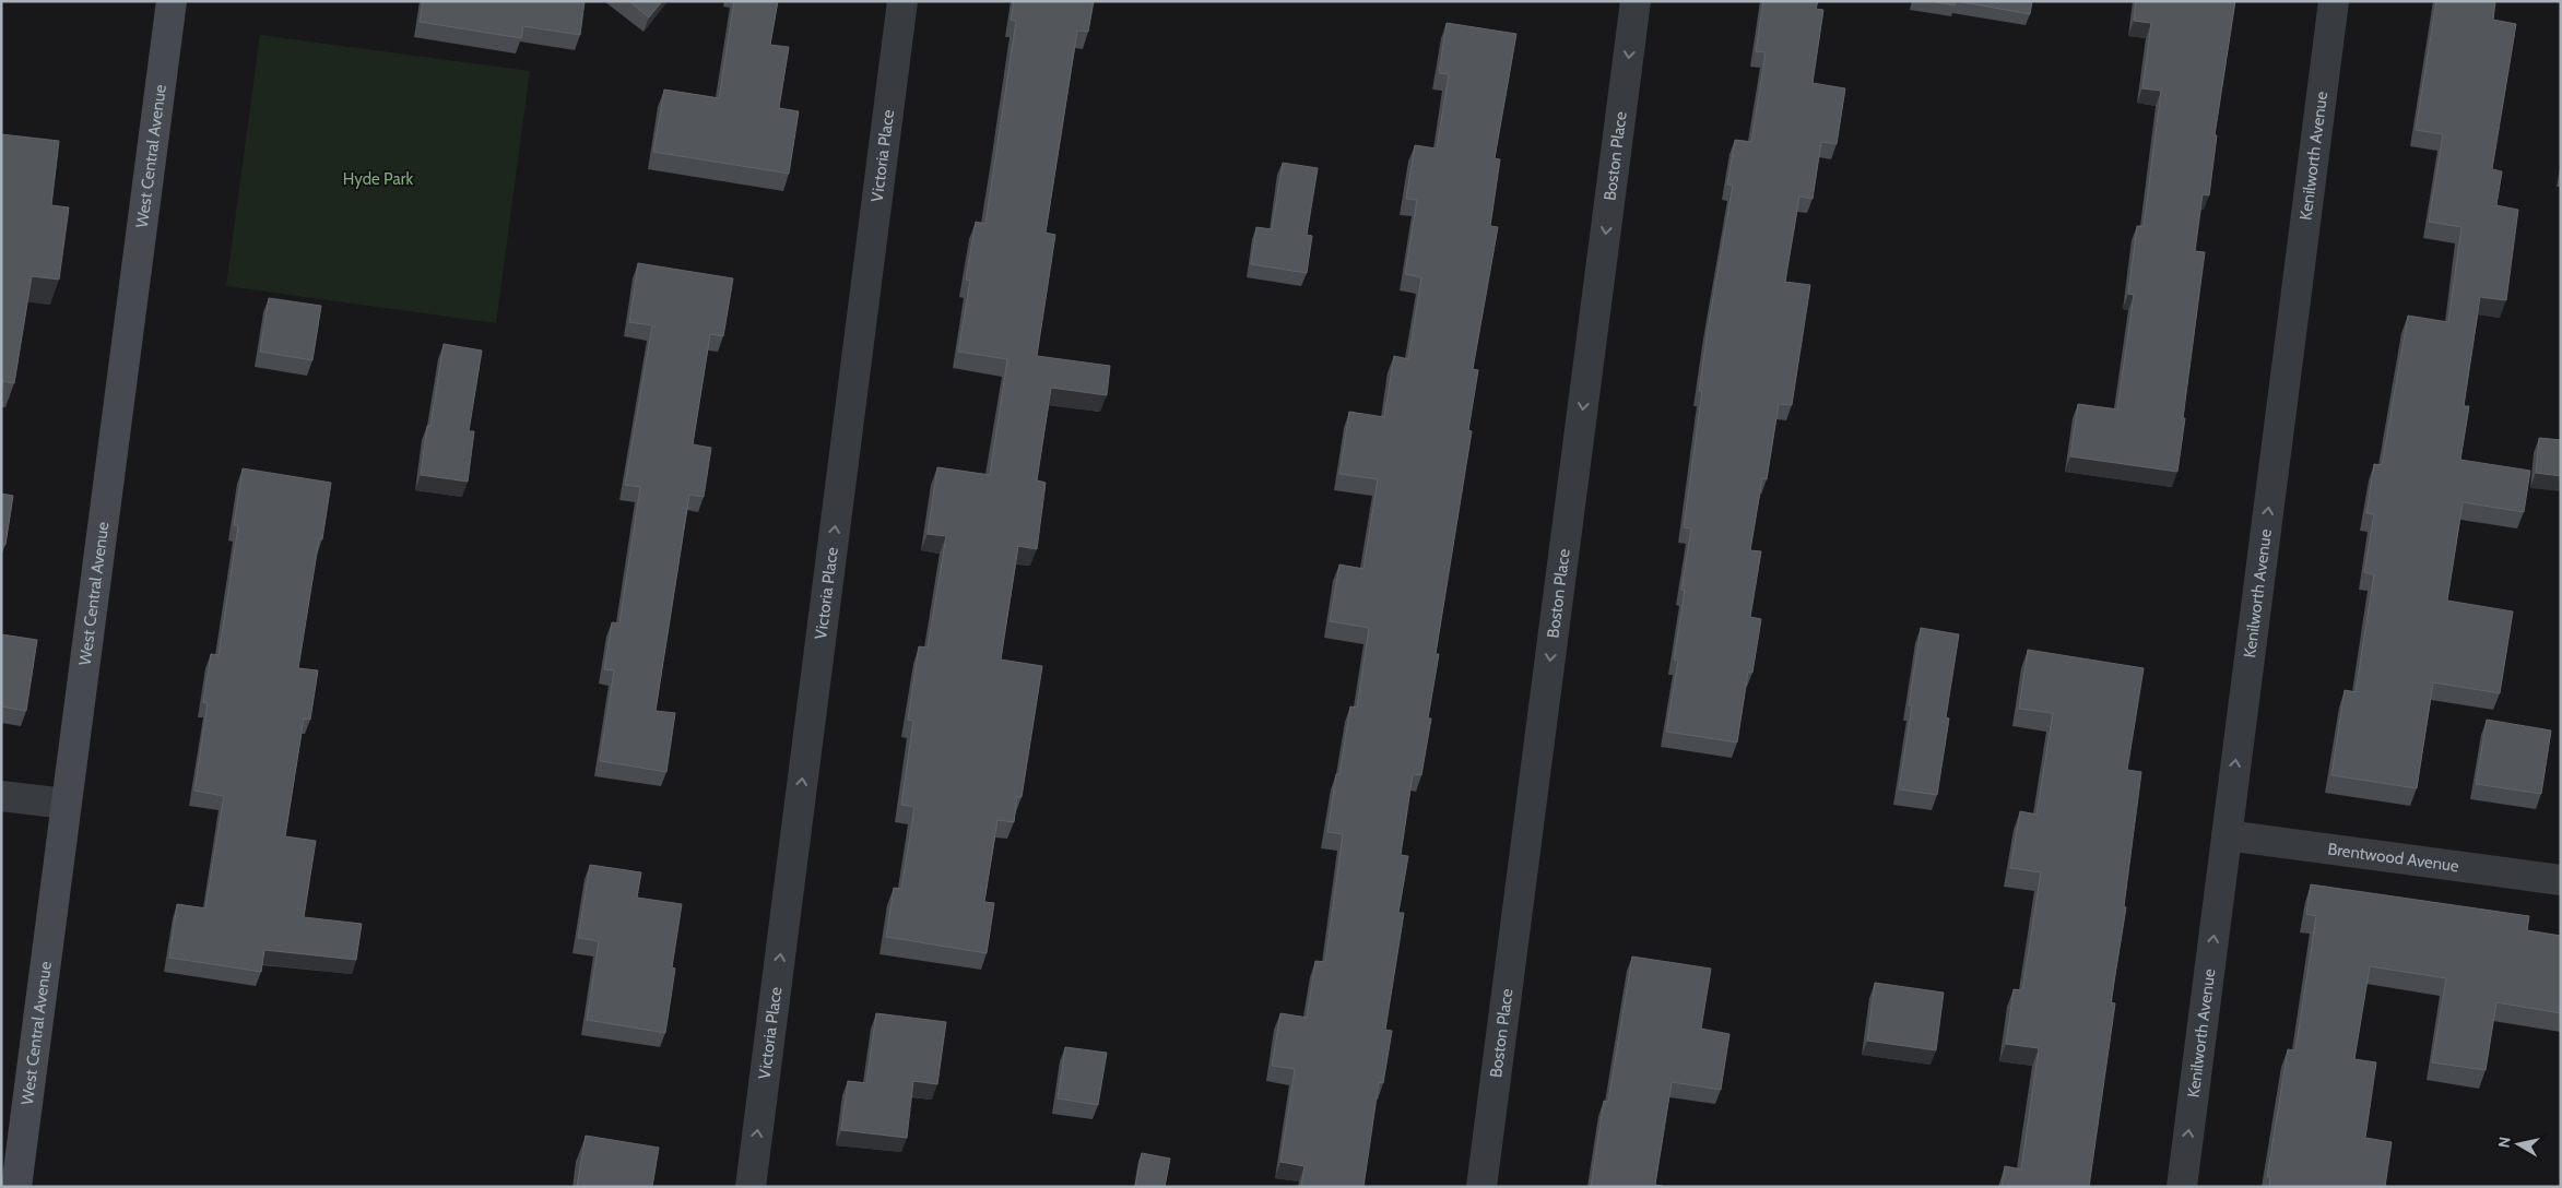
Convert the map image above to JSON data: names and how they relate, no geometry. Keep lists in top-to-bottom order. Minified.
{"streets":{"main road":["West Central Avenue"],"street":["Victoria Place","Boston Place","Kenilworth Avenue","Brentwood Avenue"]},"crossings":[["Kenilworth Avenue","Brentwood Avenue"]],"one_way":["Victoria Place","Boston Place","Kenilworth Avenue"],"parks":["Hyde Park"],"north":"left"}
